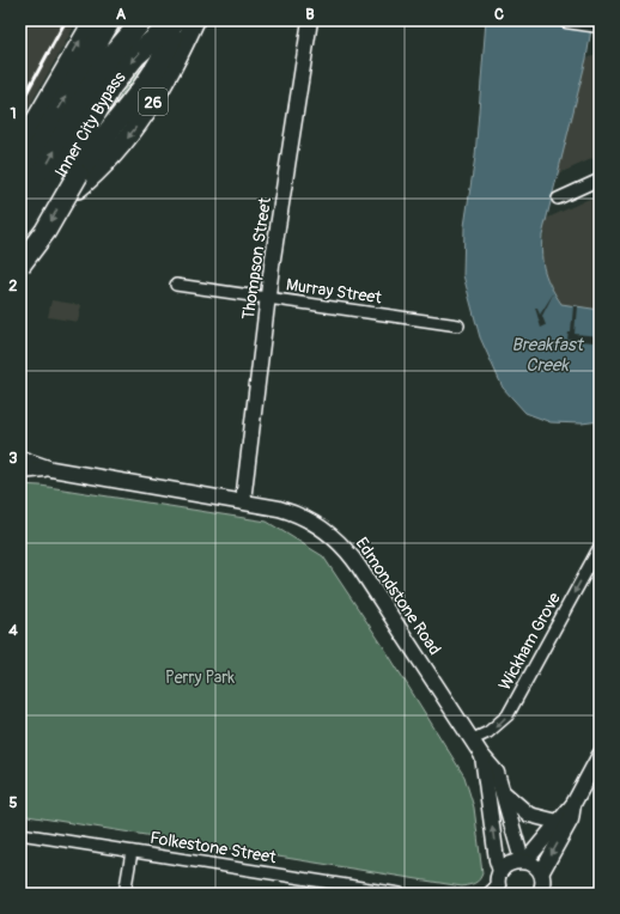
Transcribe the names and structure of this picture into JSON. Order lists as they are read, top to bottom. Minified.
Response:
{"streets":{"highway":["26","Inner City Bypass"],"street":["Thompson Street","Murray Street","Edmondstone Road","Wickham Grove","Folkestone Street"]},"crossings":[["Thompson Street","Murray Street"],["Thompson Street","Edmondstone Road"],["Edmondstone Road","Wickham Grove"]],"one_way":["Wickham Grove"],"water":["Breakfast Creek"],"parks":["Perry Park"],"grid":{"columns":["A","B","C"],"rows":["1","2","3","4","5"]}}
